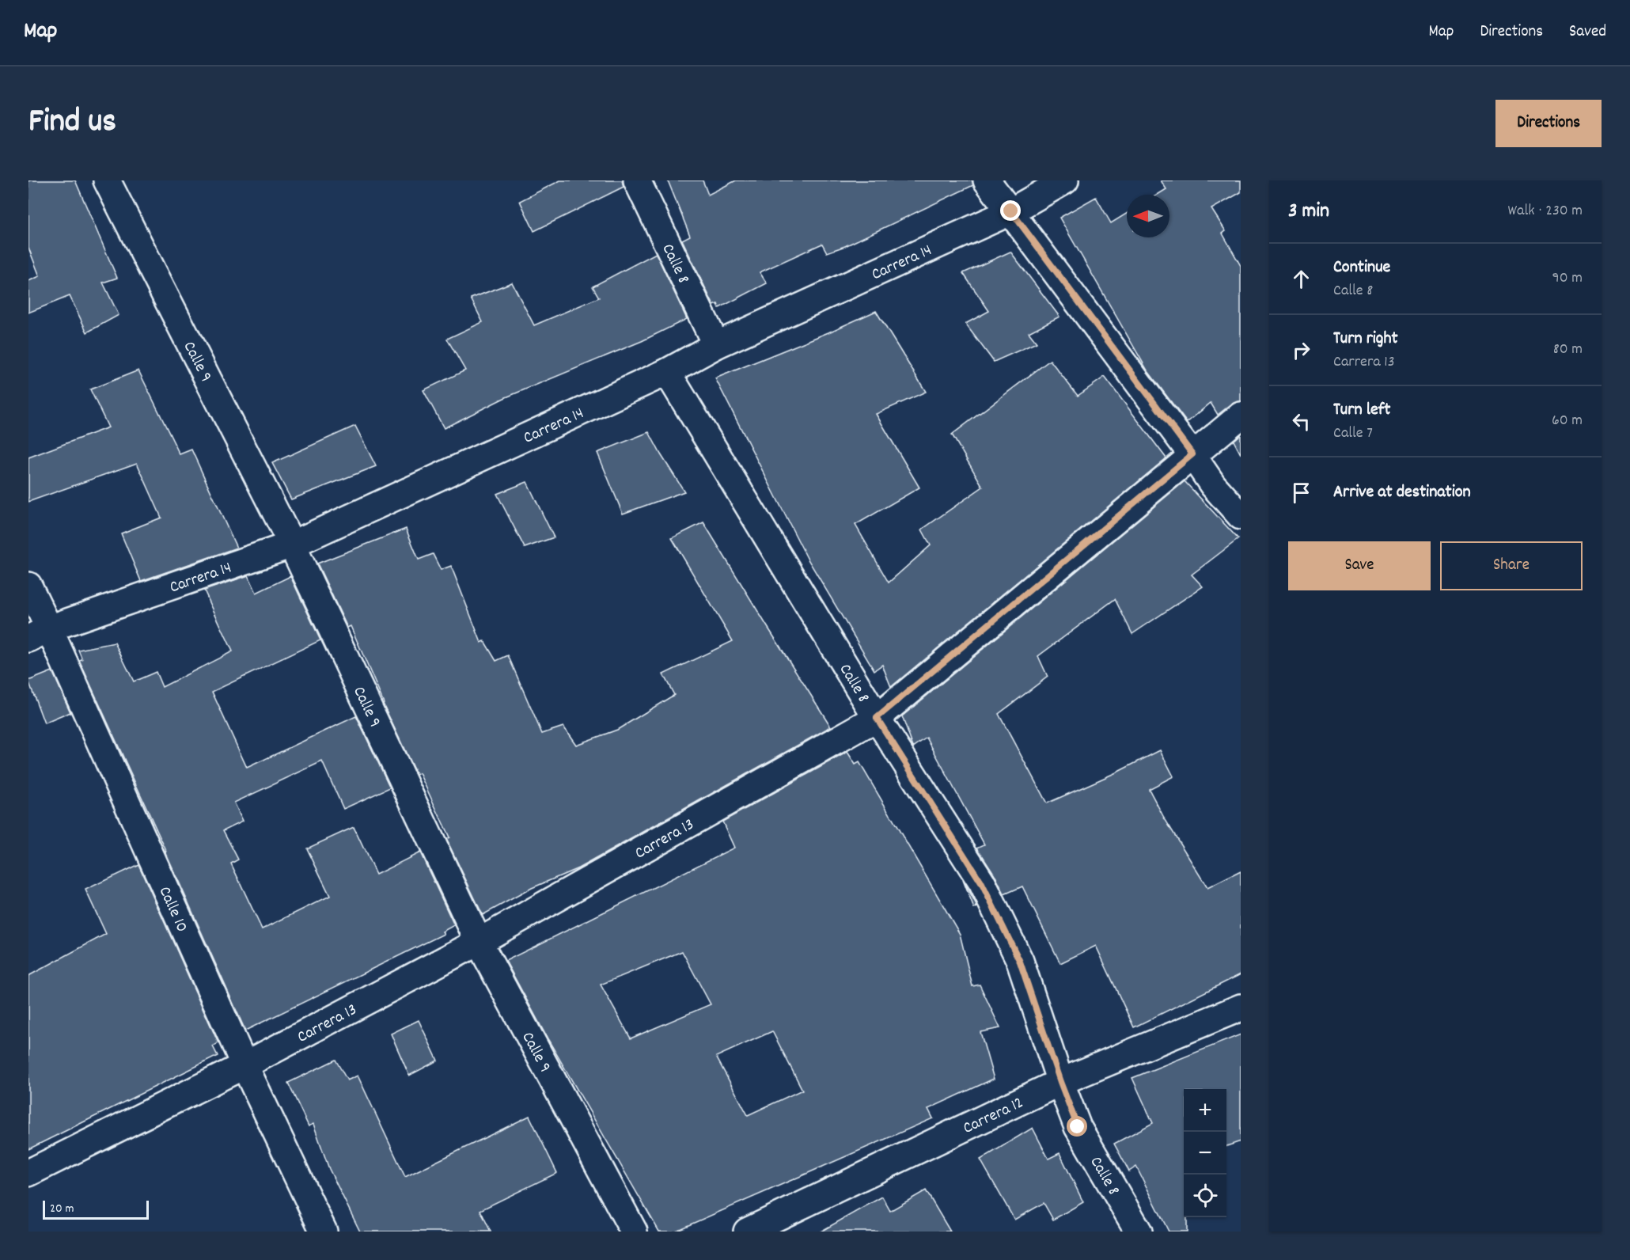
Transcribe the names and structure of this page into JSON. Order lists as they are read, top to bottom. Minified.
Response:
{"streets":{"street":["Carrera 14","Calle 8","Calle 9","Carrera 13","Calle 10","Carrera 12"]},"crossings":[["Carrera 14","Calle 8"],["Carrera 14","Calle 9"],["Carrera 14","Calle 10"],["Calle 8","Carrera 13"],["Calle 8","Carrera 12"],["Calle 9","Carrera 13"],["Carrera 13","Calle 10"]],"scale_bar":"20 m","north":"left","page":{"header":"Map","nav":["Map","Directions","Saved"],"title":"Find us","buttons":["Directions",["Save","Share"]],"heading":["3 min","Walk · 230 m"],"list":[["Continue","Calle 8","90 m"],["Turn right","Carrera 13","80 m"],["Turn left","Calle 7","60 m"],"Arrive at destination"],"map_buttons":["+","−"],"scale":"20 m"}}
